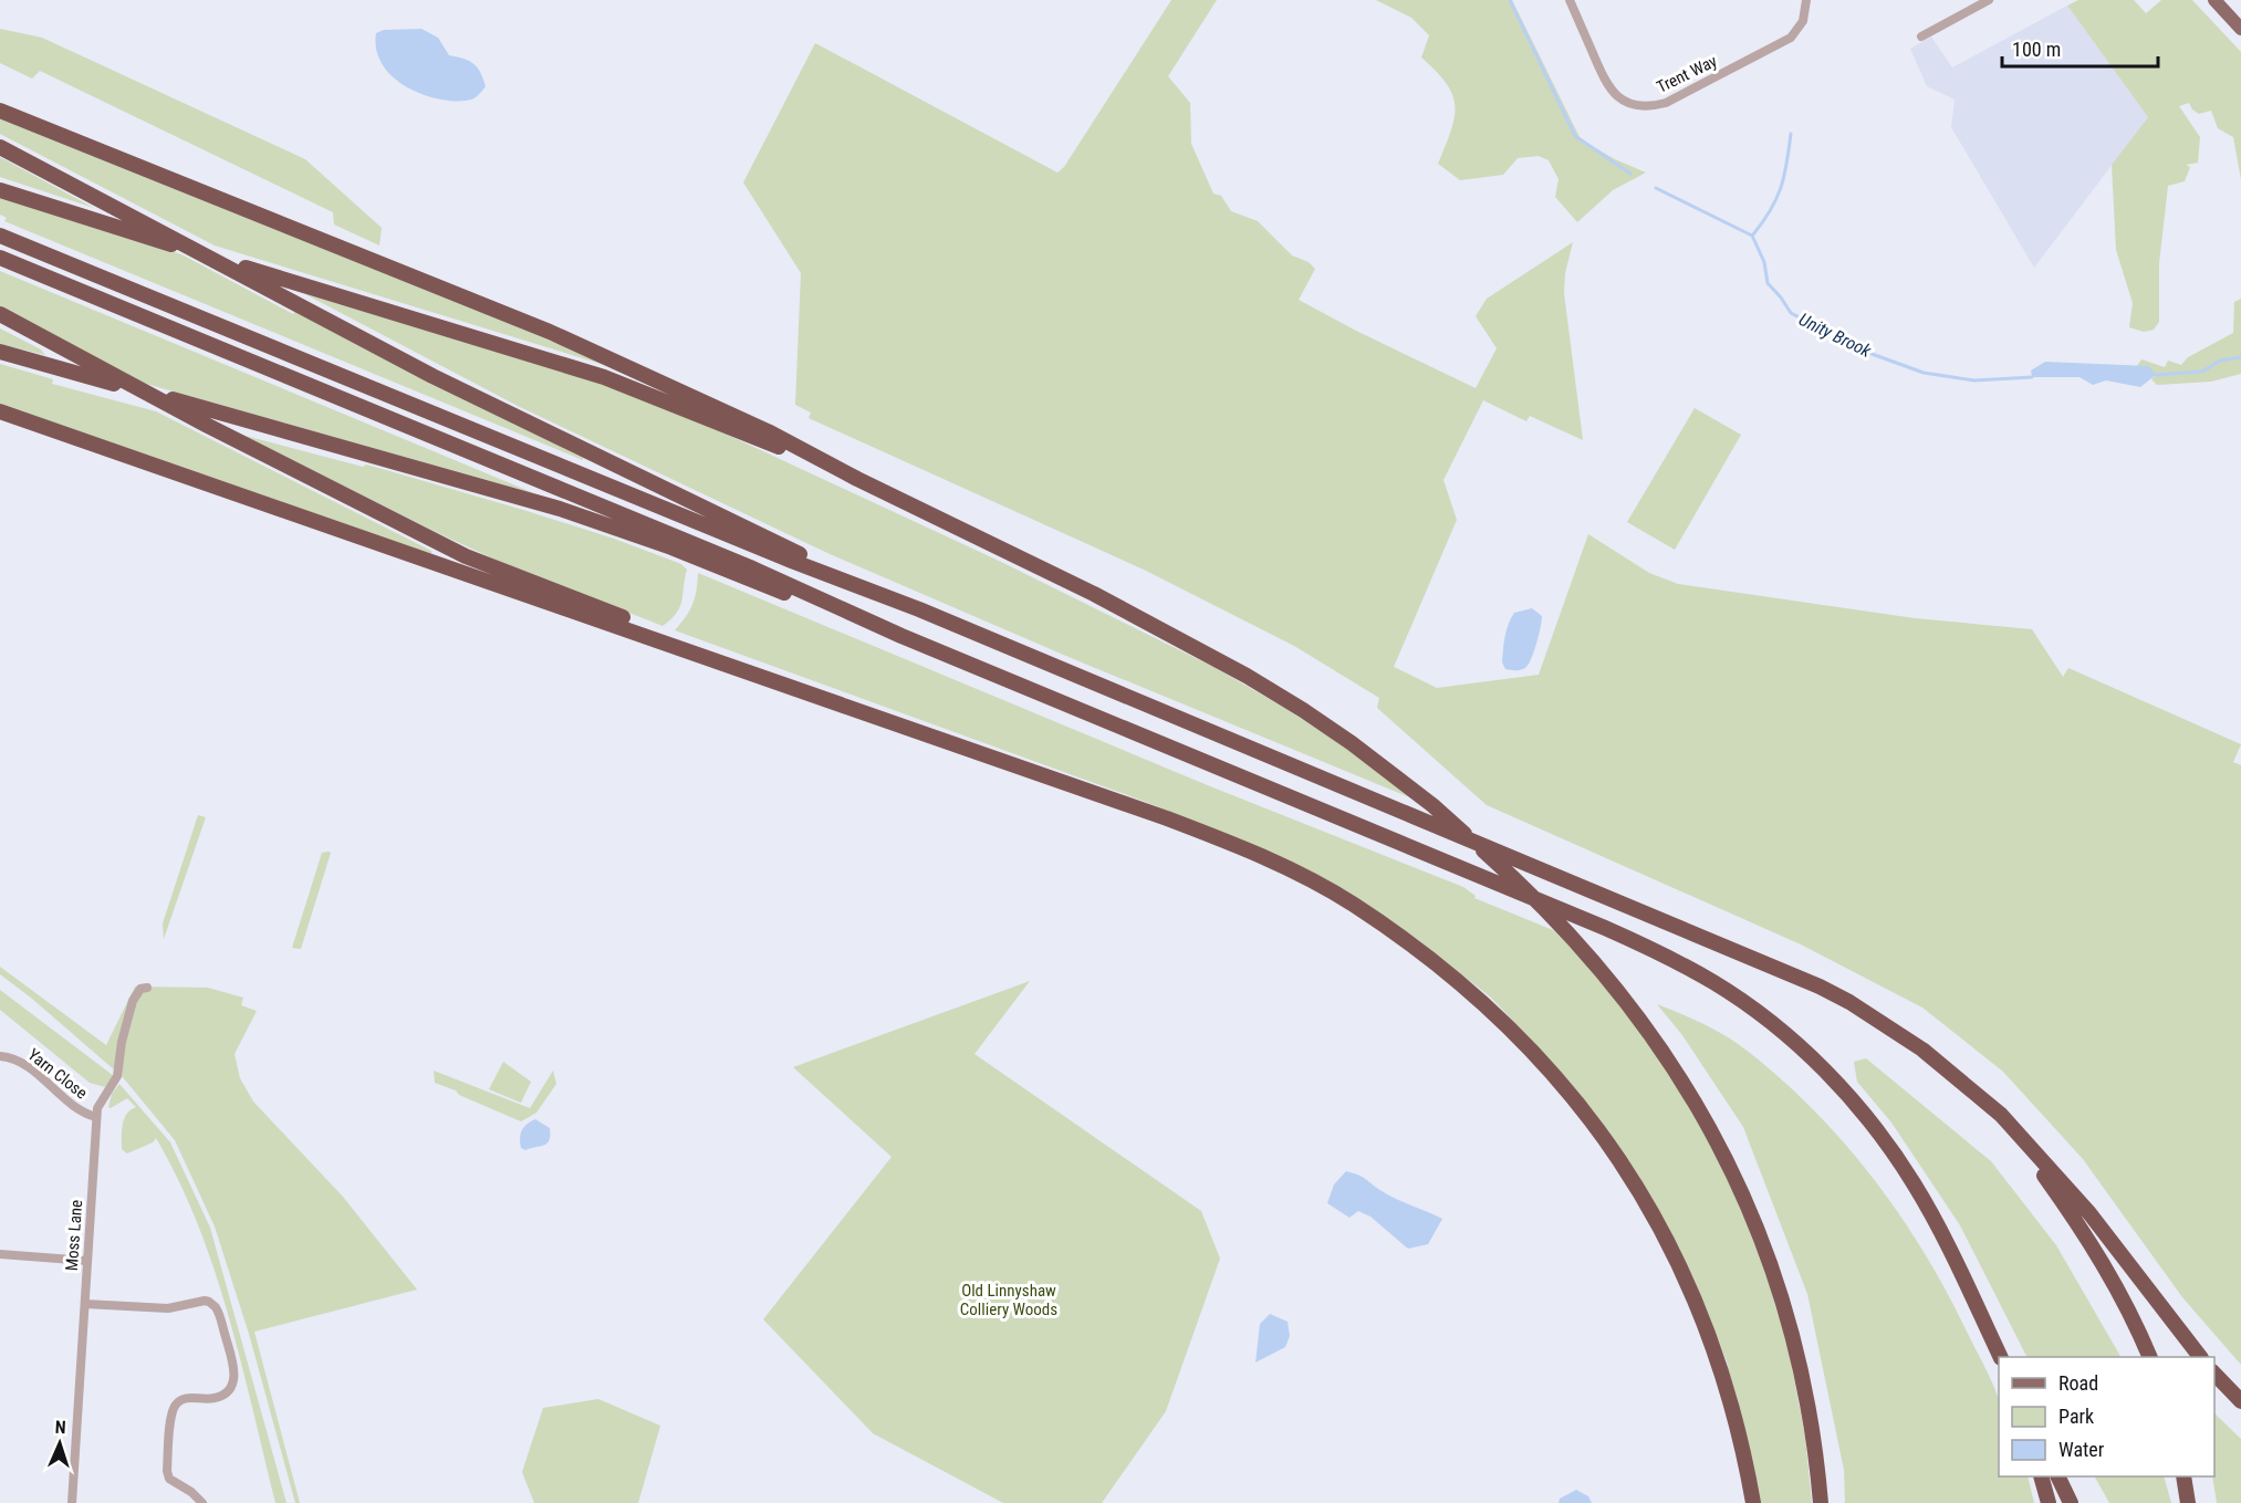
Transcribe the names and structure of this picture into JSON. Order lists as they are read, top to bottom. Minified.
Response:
{"streets":{"street":["Trent Way","Yarn Close","Moss Lane"]},"crossings":[["Yarn Close","Moss Lane"]],"water":["Unity Brook"],"parks":["Old Linnyshaw Colliery Woods"],"legend":["Road","Park","Water"],"scale_bar":"100 m","north":"top"}
